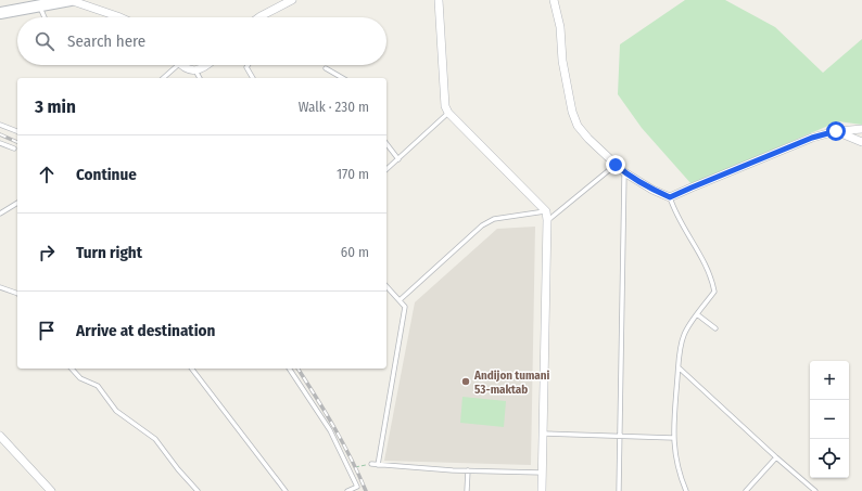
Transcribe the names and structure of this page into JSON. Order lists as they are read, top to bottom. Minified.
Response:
{"places":["Andijon tumani 53-maktab"],"page":{"search":"Search here","heading":["3 min","Walk · 230 m"],"list":[["Continue","170 m"],["Turn right","60 m"],"Arrive at destination"],"map_buttons":["+","−"]}}
